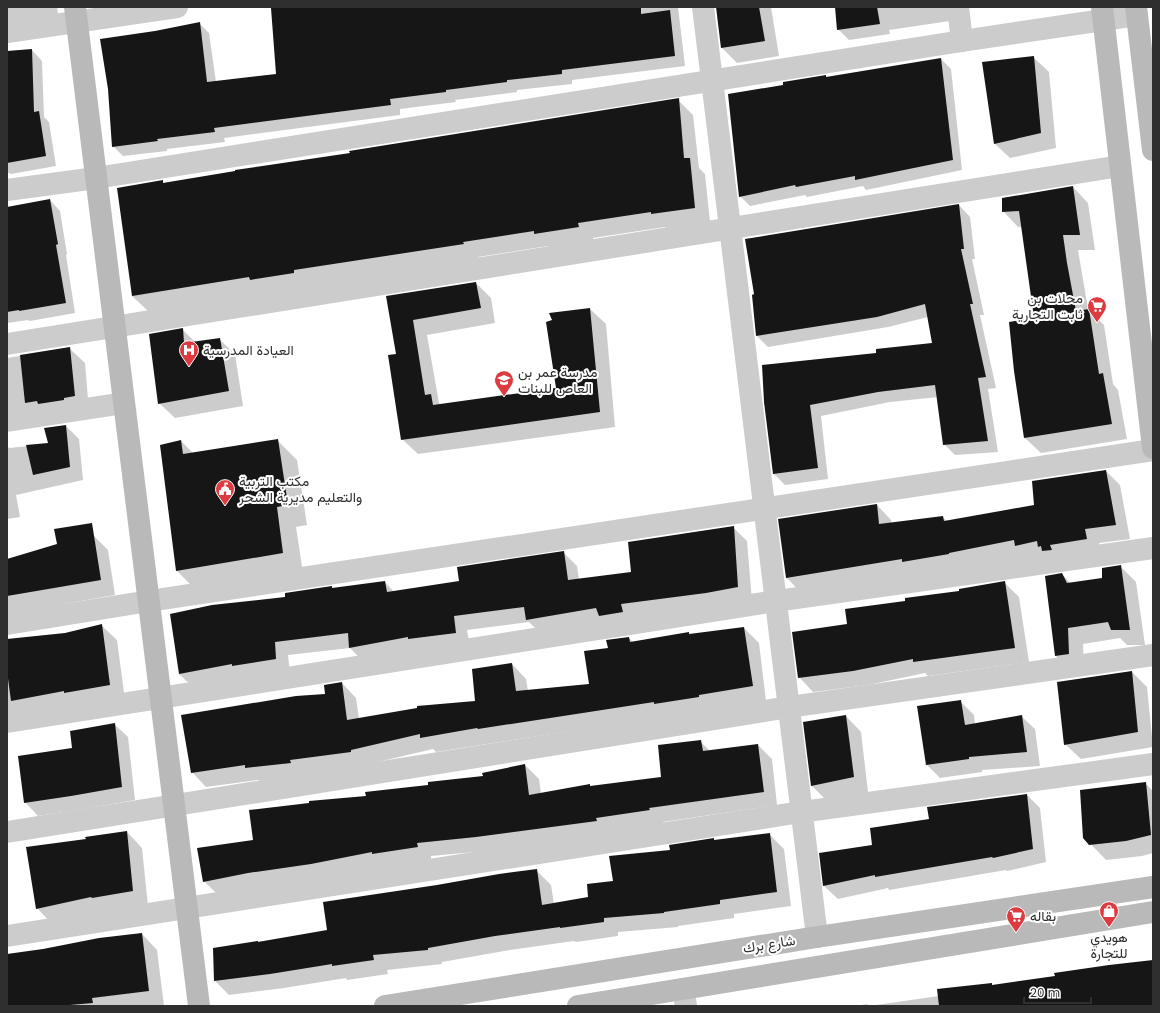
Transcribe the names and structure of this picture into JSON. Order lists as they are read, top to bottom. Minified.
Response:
{"streets":{"main road":["شارع برك"]},"places":{"supermarket":["محلات بن ثابت التجارية","بقاله"],"hospital":["العيادة المدرسية"],"school or university":["مدرسة عمر بن العاص للبنات"],"public building":["مكتب التربية والتعليم مديرية الشحر"],"shop":["هويدي للتجارة"]},"scale_bar":"20 m"}
